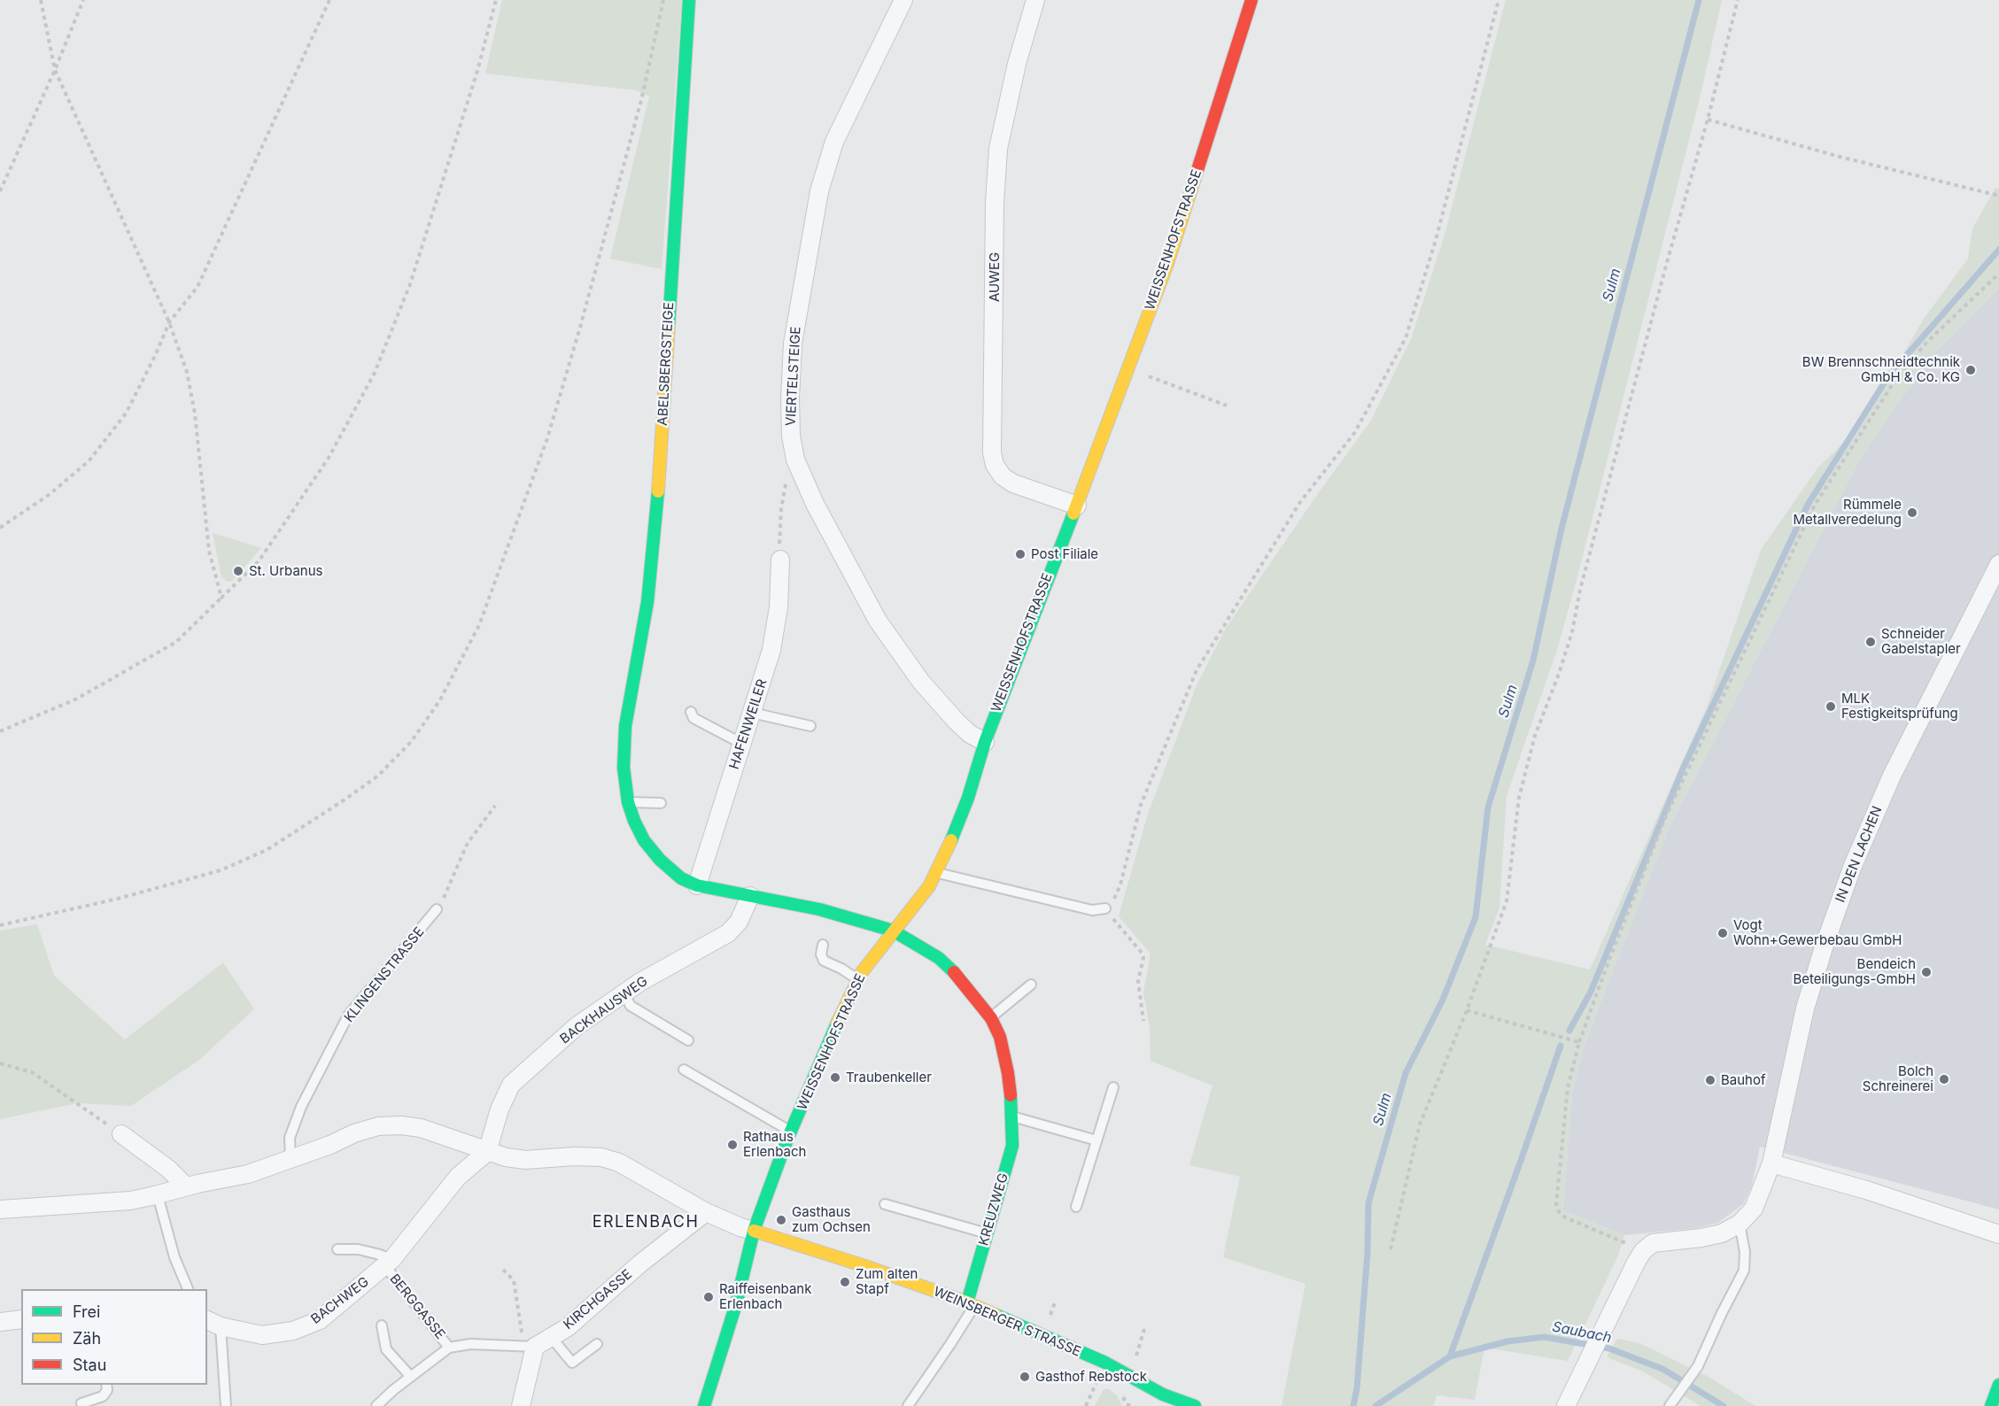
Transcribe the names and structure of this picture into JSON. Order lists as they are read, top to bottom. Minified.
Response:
{"streets":{"street":["WEISSENHOFSTRASSE","AUWEG","ABELSBERGSTEIGE","VIERTELSTEIGE","HAFENWEILER","IN DEN LACHEN","BACKHAUSWEG","KREUZWEG","KIRCHGASSE","BACHWEG","WEINSBERGER STRASSE"],"lane":["KLINGENSTRASSE","BERGGASSE"]},"crossings":[["WEISSENHOFSTRASSE","AUWEG"],["WEISSENHOFSTRASSE","VIERTELSTEIGE"],["WEISSENHOFSTRASSE","KREUZWEG"],["WEISSENHOFSTRASSE","WEINSBERGER STRASSE"],["BACKHAUSWEG","BACHWEG"],["KREUZWEG","WEINSBERGER STRASSE"],["KIRCHGASSE","BERGGASSE"],["BACHWEG","BERGGASSE"]],"districts":["ERLENBACH"],"water":["Sulm","Saubach"],"places":["BW Brennschneidtechnik GmbH & Co. KG","Rümmele Metallveredelung","Post Filiale","St. Urbanus","Schneider Gabelstapler","MLK Festigkeitsprüfung","Vogt Wohn+Gewerbebau GmbH","Bendeich Beteiligungs-GmbH","Traubenkeller","Bolch Schreinerei","Bauhof","Rathaus Erlenbach","Gasthaus zum Ochsen","Zum alten Stapf","Raiffeisenbank Erlenbach","Gasthof Rebstock"],"legend":["Frei","Zäh","Stau"]}
